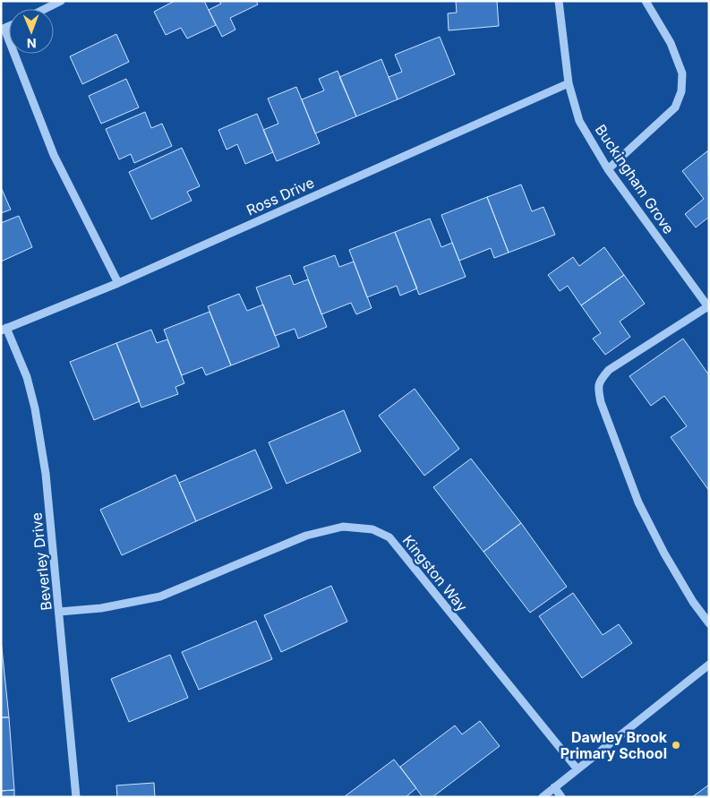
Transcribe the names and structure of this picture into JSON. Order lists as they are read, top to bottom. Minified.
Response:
{"streets":{"street":["Buckingham Grove","Ross Drive","Beverley Drive","Kingston Way"]},"crossings":[["Buckingham Grove","Ross Drive"],["Ross Drive","Beverley Drive"],["Beverley Drive","Kingston Way"]],"places":["Dawley Brook Primary School"],"north":"bottom"}
